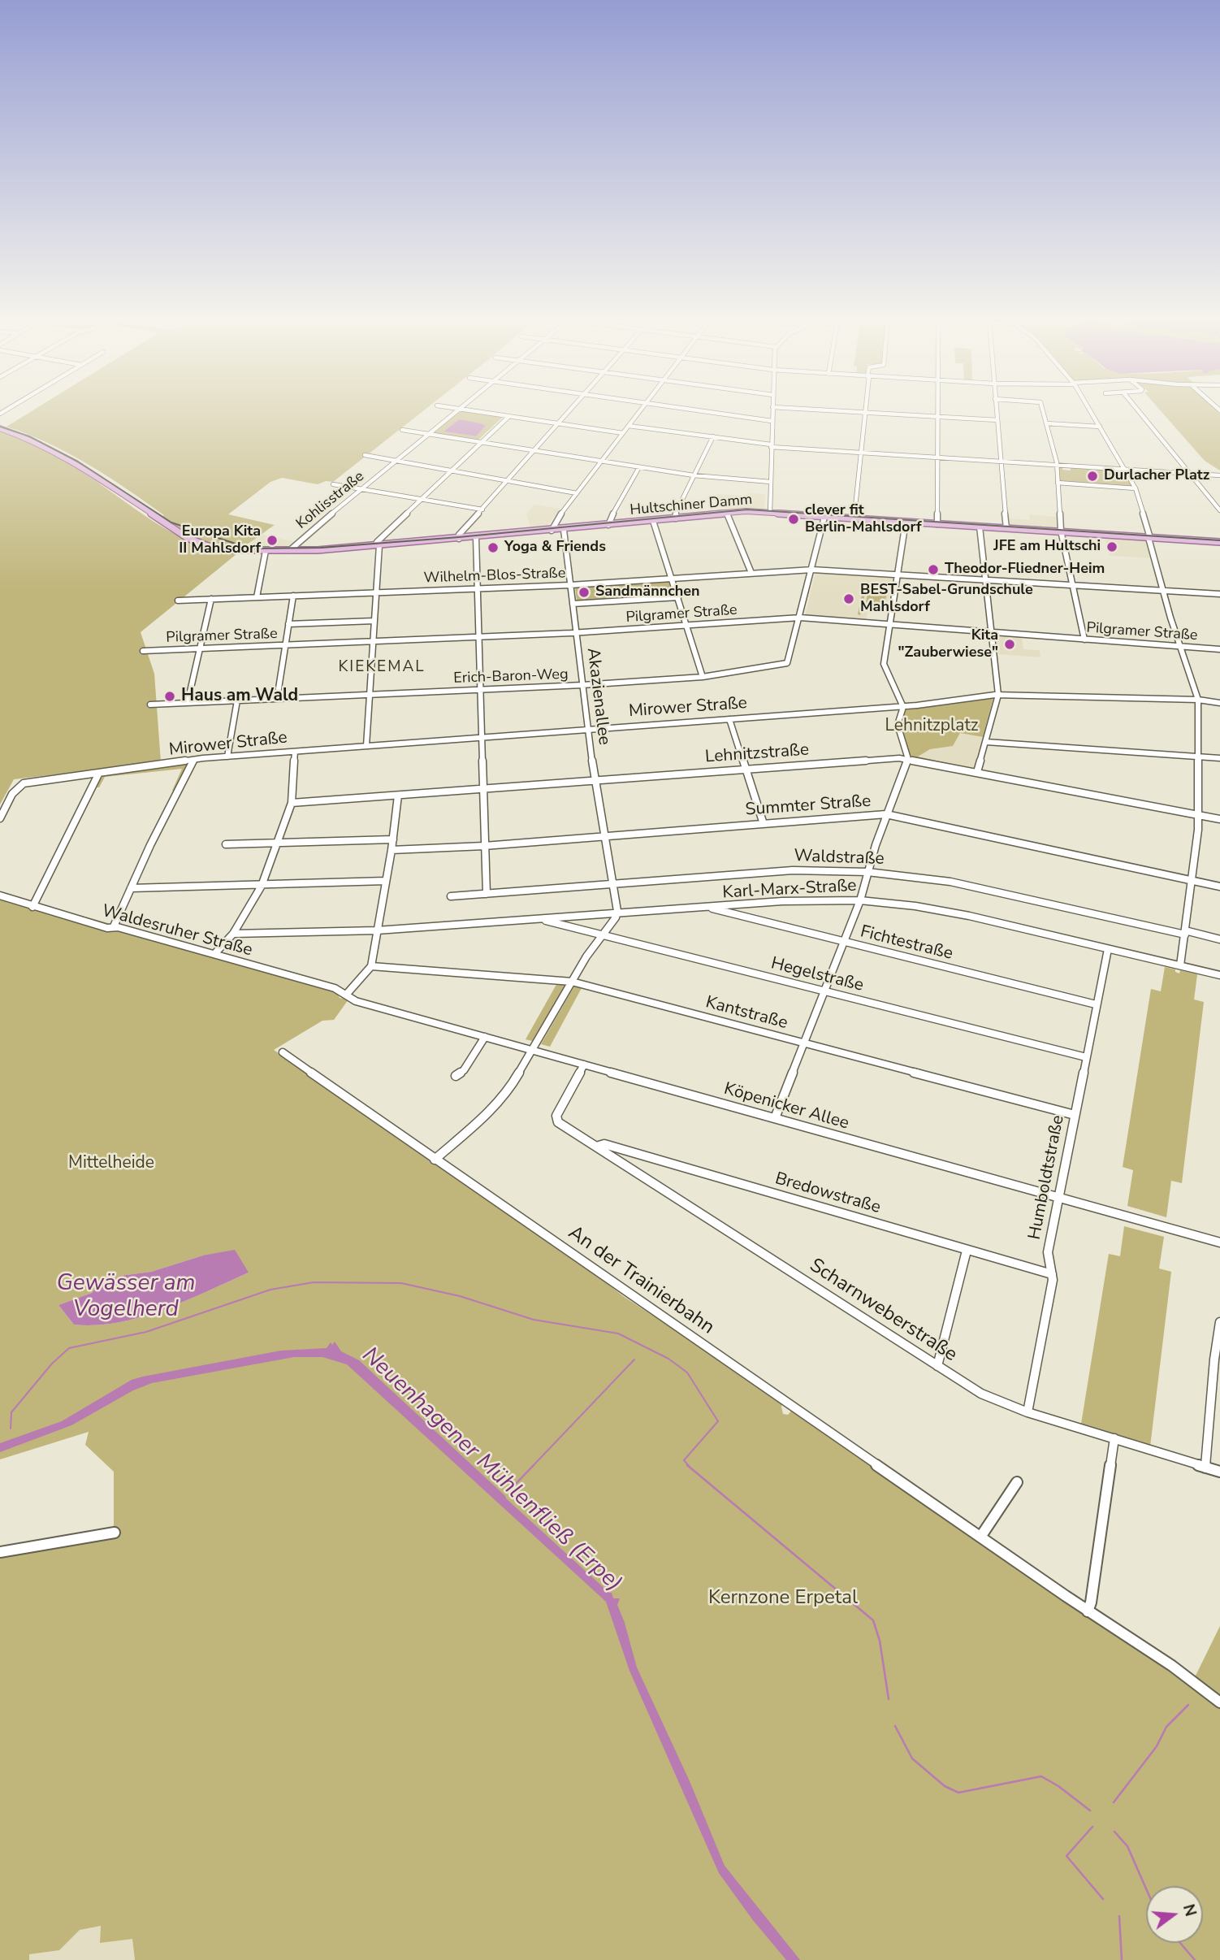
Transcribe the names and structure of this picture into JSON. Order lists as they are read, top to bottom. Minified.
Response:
{"streets":{"main road":["Hultschiner Damm"],"street":["Kohlisstraße","Wilhelm-Blos-Straße","Pilgramer Straße","Erich-Baron-Weg","Akazienallee","Mirower Straße","Lehnitzstraße","Summter Straße","Waldstraße","Karl-Marx-Straße","Waldesruher Straße","Fichtestraße","Hegelstraße","Kantstraße","Köpenicker Allee","Humboldtstraße","Bredowstraße","An der Trainierbahn","Scharnweberstraße"]},"crossings":[["Kohlisstraße","Hultschiner Damm"],["Hultschiner Damm","Erich-Baron-Weg"],["Hultschiner Damm","Akazienallee"],["Wilhelm-Blos-Straße","Erich-Baron-Weg"],["Wilhelm-Blos-Straße","Akazienallee"],["Pilgramer Straße","Erich-Baron-Weg"],["Pilgramer Straße","Akazienallee"],["Erich-Baron-Weg","Akazienallee"],["Akazienallee","Mirower Straße"],["Akazienallee","Lehnitzstraße"],["Akazienallee","Summter Straße"],["Akazienallee","Waldstraße"],["Akazienallee","Karl-Marx-Straße"],["Karl-Marx-Straße","Fichtestraße"],["Karl-Marx-Straße","Hegelstraße"],["Karl-Marx-Straße","Humboldtstraße"],["Waldesruher Straße","Köpenicker Allee"],["Fichtestraße","Humboldtstraße"],["Hegelstraße","Humboldtstraße"],["Kantstraße","Humboldtstraße"],["Köpenicker Allee","Humboldtstraße"],["Köpenicker Allee","Scharnweberstraße"],["Humboldtstraße","Bredowstraße"],["Humboldtstraße","Scharnweberstraße"],["Bredowstraße","Scharnweberstraße"]],"districts":["KIEKEMAL"],"water":["Gewässer am Vogelherd","Neuenhagener Mühlenfließ (Erpe)"],"parks":["Lehnitzplatz","Mittelheide","Kernzone Erpetal"],"places":["Durlacher Platz","clever fit Berlin-Mahlsdorf","Europa Kita II Mahlsdorf","JFE am Hultschi","Yoga & Friends","Theodor-Fliedner-Heim","Sandmännchen","BEST-Sabel-Grundschule Mahlsdorf","Kita \"Zauberwiese\"","Haus am Wald"],"north":"right"}
